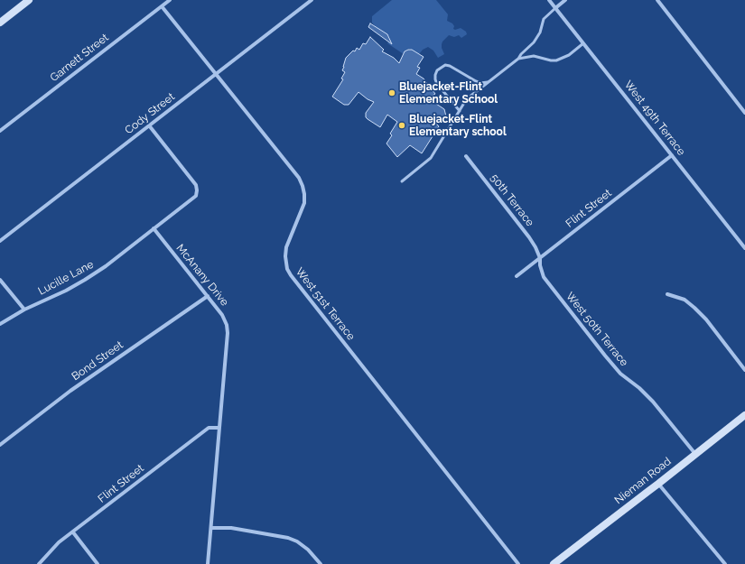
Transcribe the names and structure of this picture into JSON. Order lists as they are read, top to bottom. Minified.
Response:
{"streets":{"main road":["Nieman Road"],"street":["Garnett Street","Cody Street","West 49th Terrace","50th Terrace","Flint Street","McAnany Drive","Lucille Lane","West 51st Terrace","West 50th Terrace","Bond Street"]},"crossings":[["Garnett Street","West 51st Terrace"],["Cody Street","West 51st Terrace"],["West 49th Terrace","Flint Street"],["50th Terrace","Flint Street"],["50th Terrace","West 50th Terrace"],["Flint Street","McAnany Drive"],["Flint Street","West 50th Terrace"],["McAnany Drive","Lucille Lane"],["McAnany Drive","Bond Street"],["West 50th Terrace","Nieman Road"]],"places":["Bluejacket-Flint Elementary School","Bluejacket-Flint Elementary school"]}
